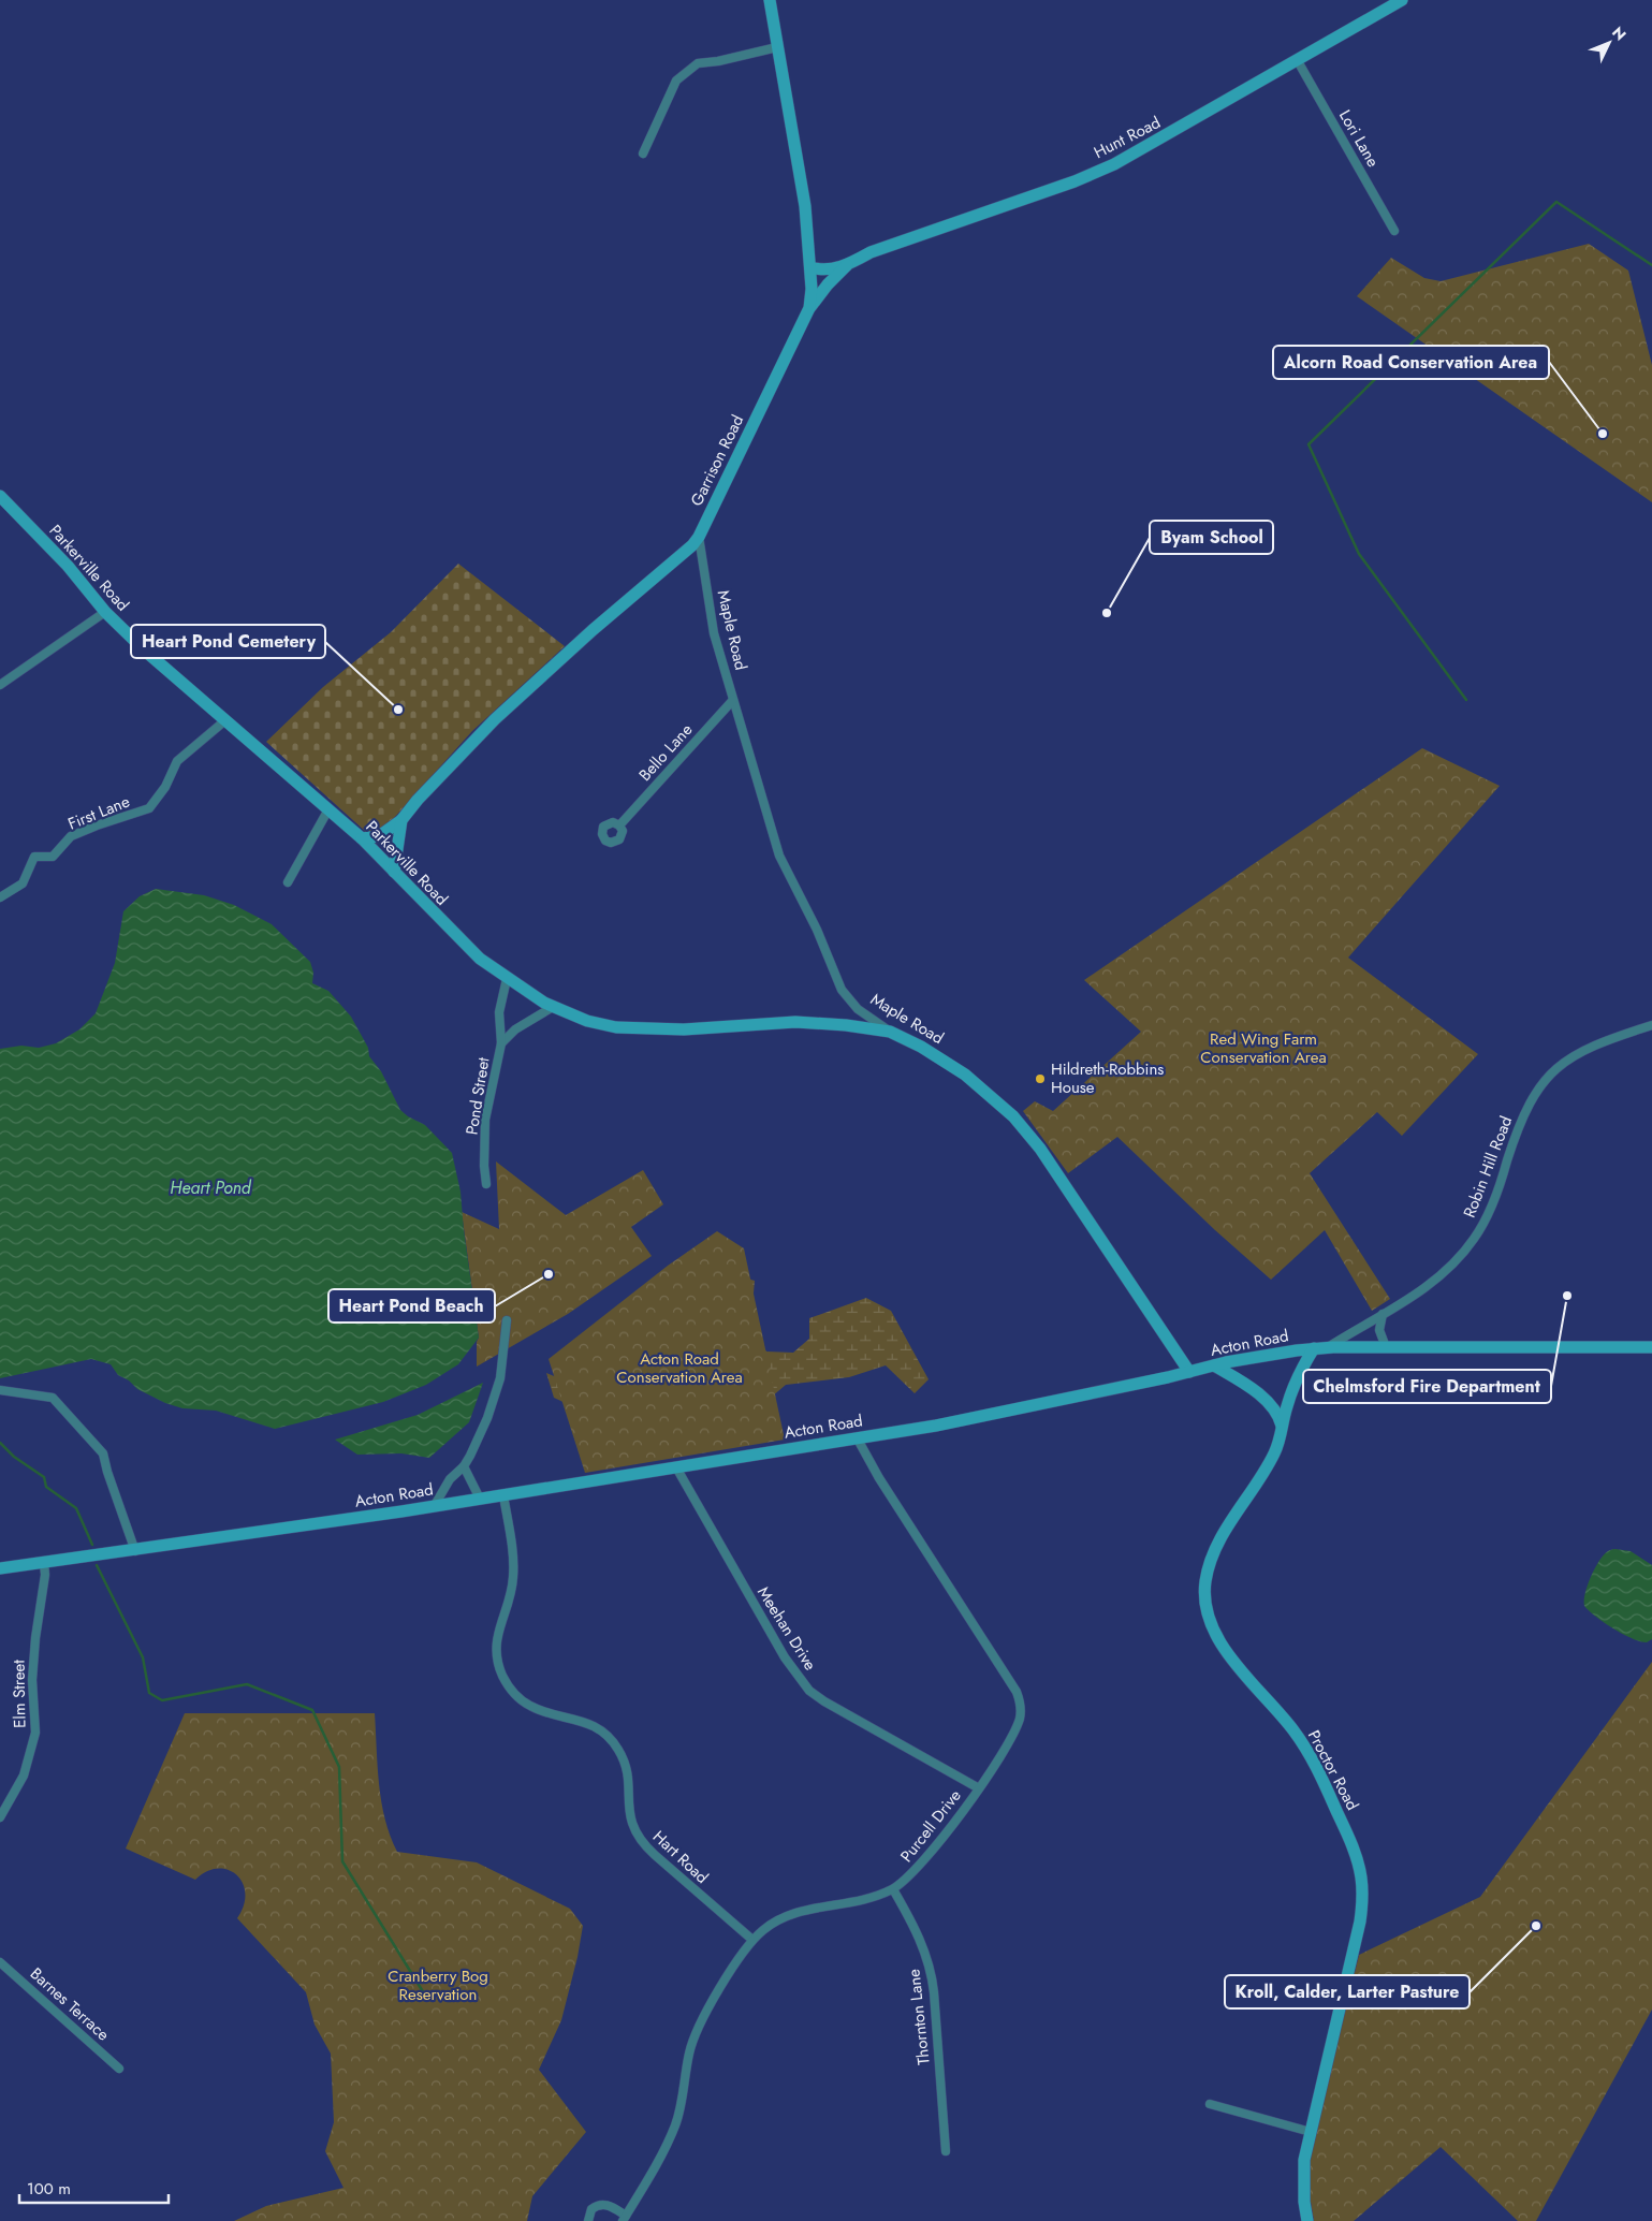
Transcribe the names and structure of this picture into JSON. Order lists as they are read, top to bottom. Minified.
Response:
{"streets":{"main road":["Hunt Road","Garrison Road","Parkerville Road","Maple Road","Acton Road","Proctor Road"],"street":["Lori Lane","Bello Lane","First Lane","Pond Street","Robin Hill Road","Meehan Drive","Elm Street","Purcell Drive","Hart Road","Barnes Terrace","Thornton Lane"]},"crossings":[["Hunt Road","Lori Lane"],["Hunt Road","Garrison Road"],["Garrison Road","Parkerville Road"],["Garrison Road","Maple Road"],["Parkerville Road","Maple Road"],["Parkerville Road","First Lane"],["Parkerville Road","Pond Street"],["Maple Road","Bello Lane"],["Maple Road","Acton Road"],["Robin Hill Road","Acton Road"],["Robin Hill Road","Proctor Road"],["Acton Road","Meehan Drive"],["Acton Road","Elm Street"],["Acton Road","Proctor Road"],["Acton Road","Purcell Drive"],["Acton Road","Hart Road"],["Meehan Drive","Purcell Drive"],["Purcell Drive","Hart Road"],["Purcell Drive","Thornton Lane"]],"water":["Heart Pond"],"parks":["Red Wing Farm Conservation Area","Acton Road Conservation Area","Cranberry Bog Reservation"],"places":["Alcorn Road Conservation Area","Byam School","Heart Pond Cemetery","Hildreth-Robbins House","Heart Pond Beach","Chelmsford Fire Department","Kroll, Calder, Larter Pasture"],"scale_bar":"100 m","north":"top right"}
